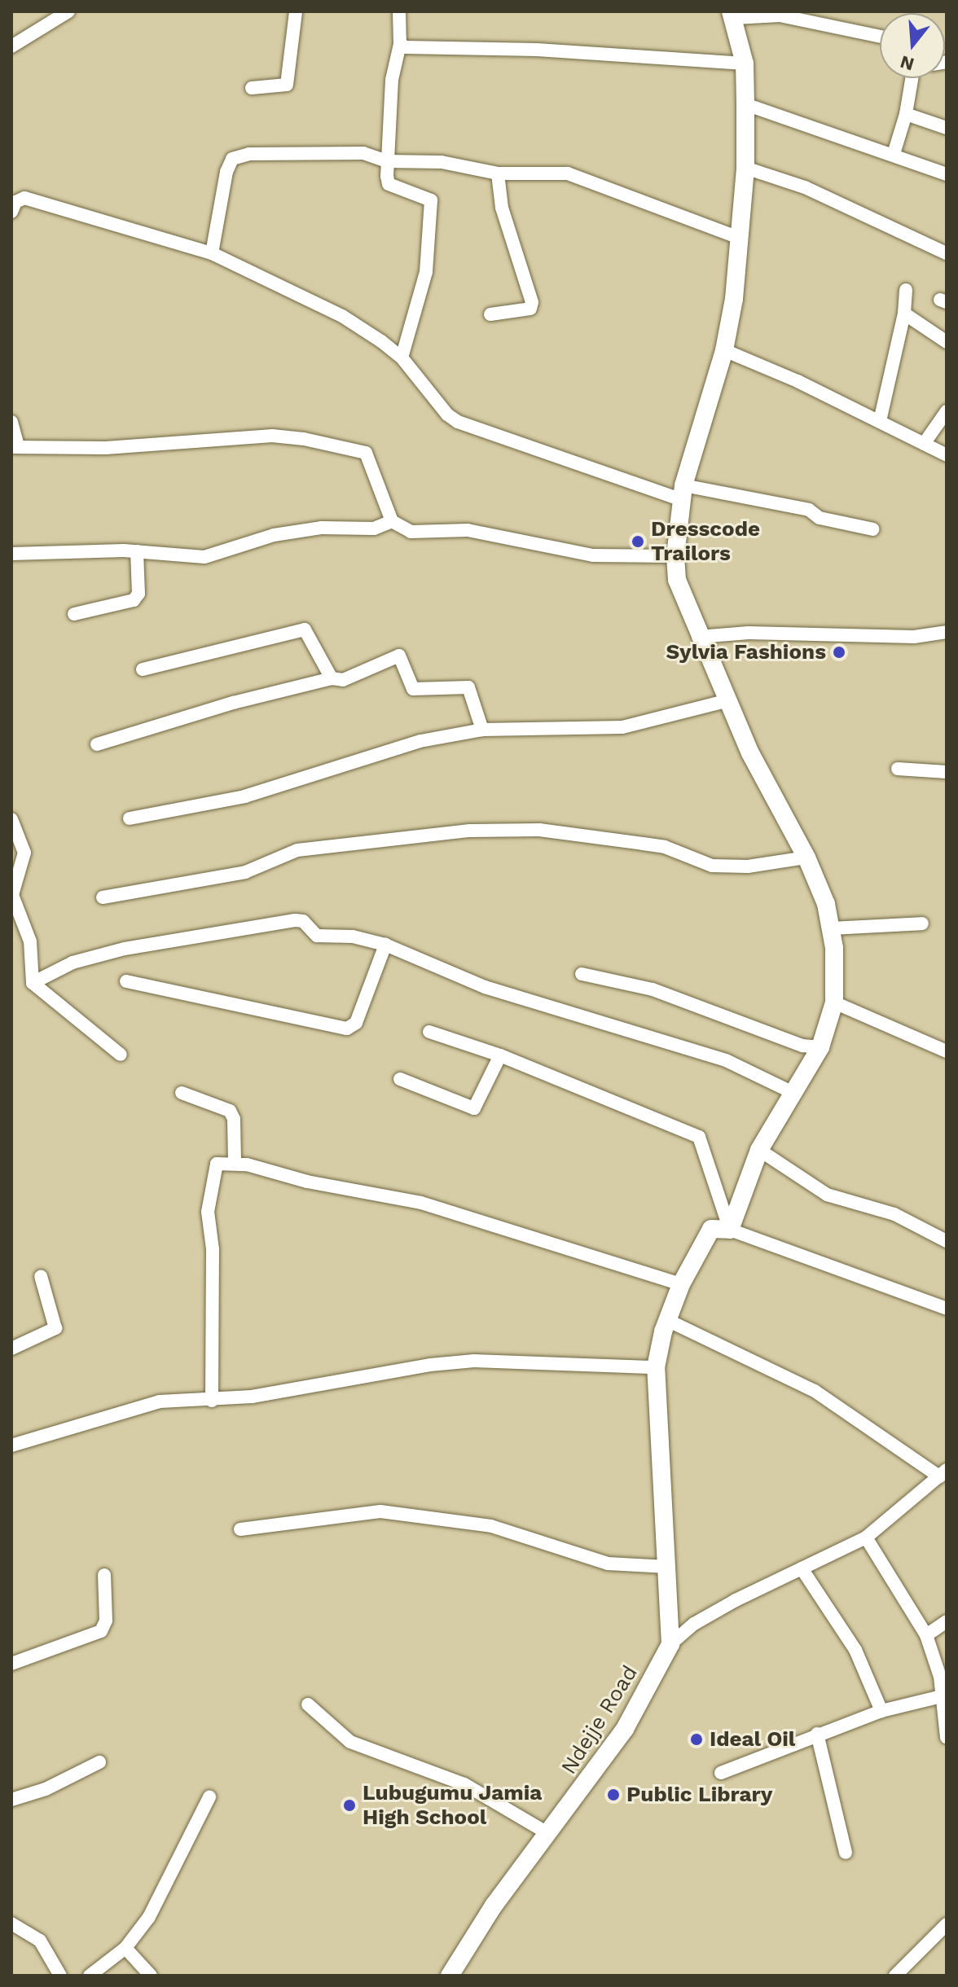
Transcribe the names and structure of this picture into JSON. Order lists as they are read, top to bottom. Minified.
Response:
{"streets":{"street":["Ndejje Road"]},"places":["Dresscode Trailors","Sylvia Fashions","Ideal Oil","Public Library","Lubugumu Jamia High School"],"north":"bottom"}
